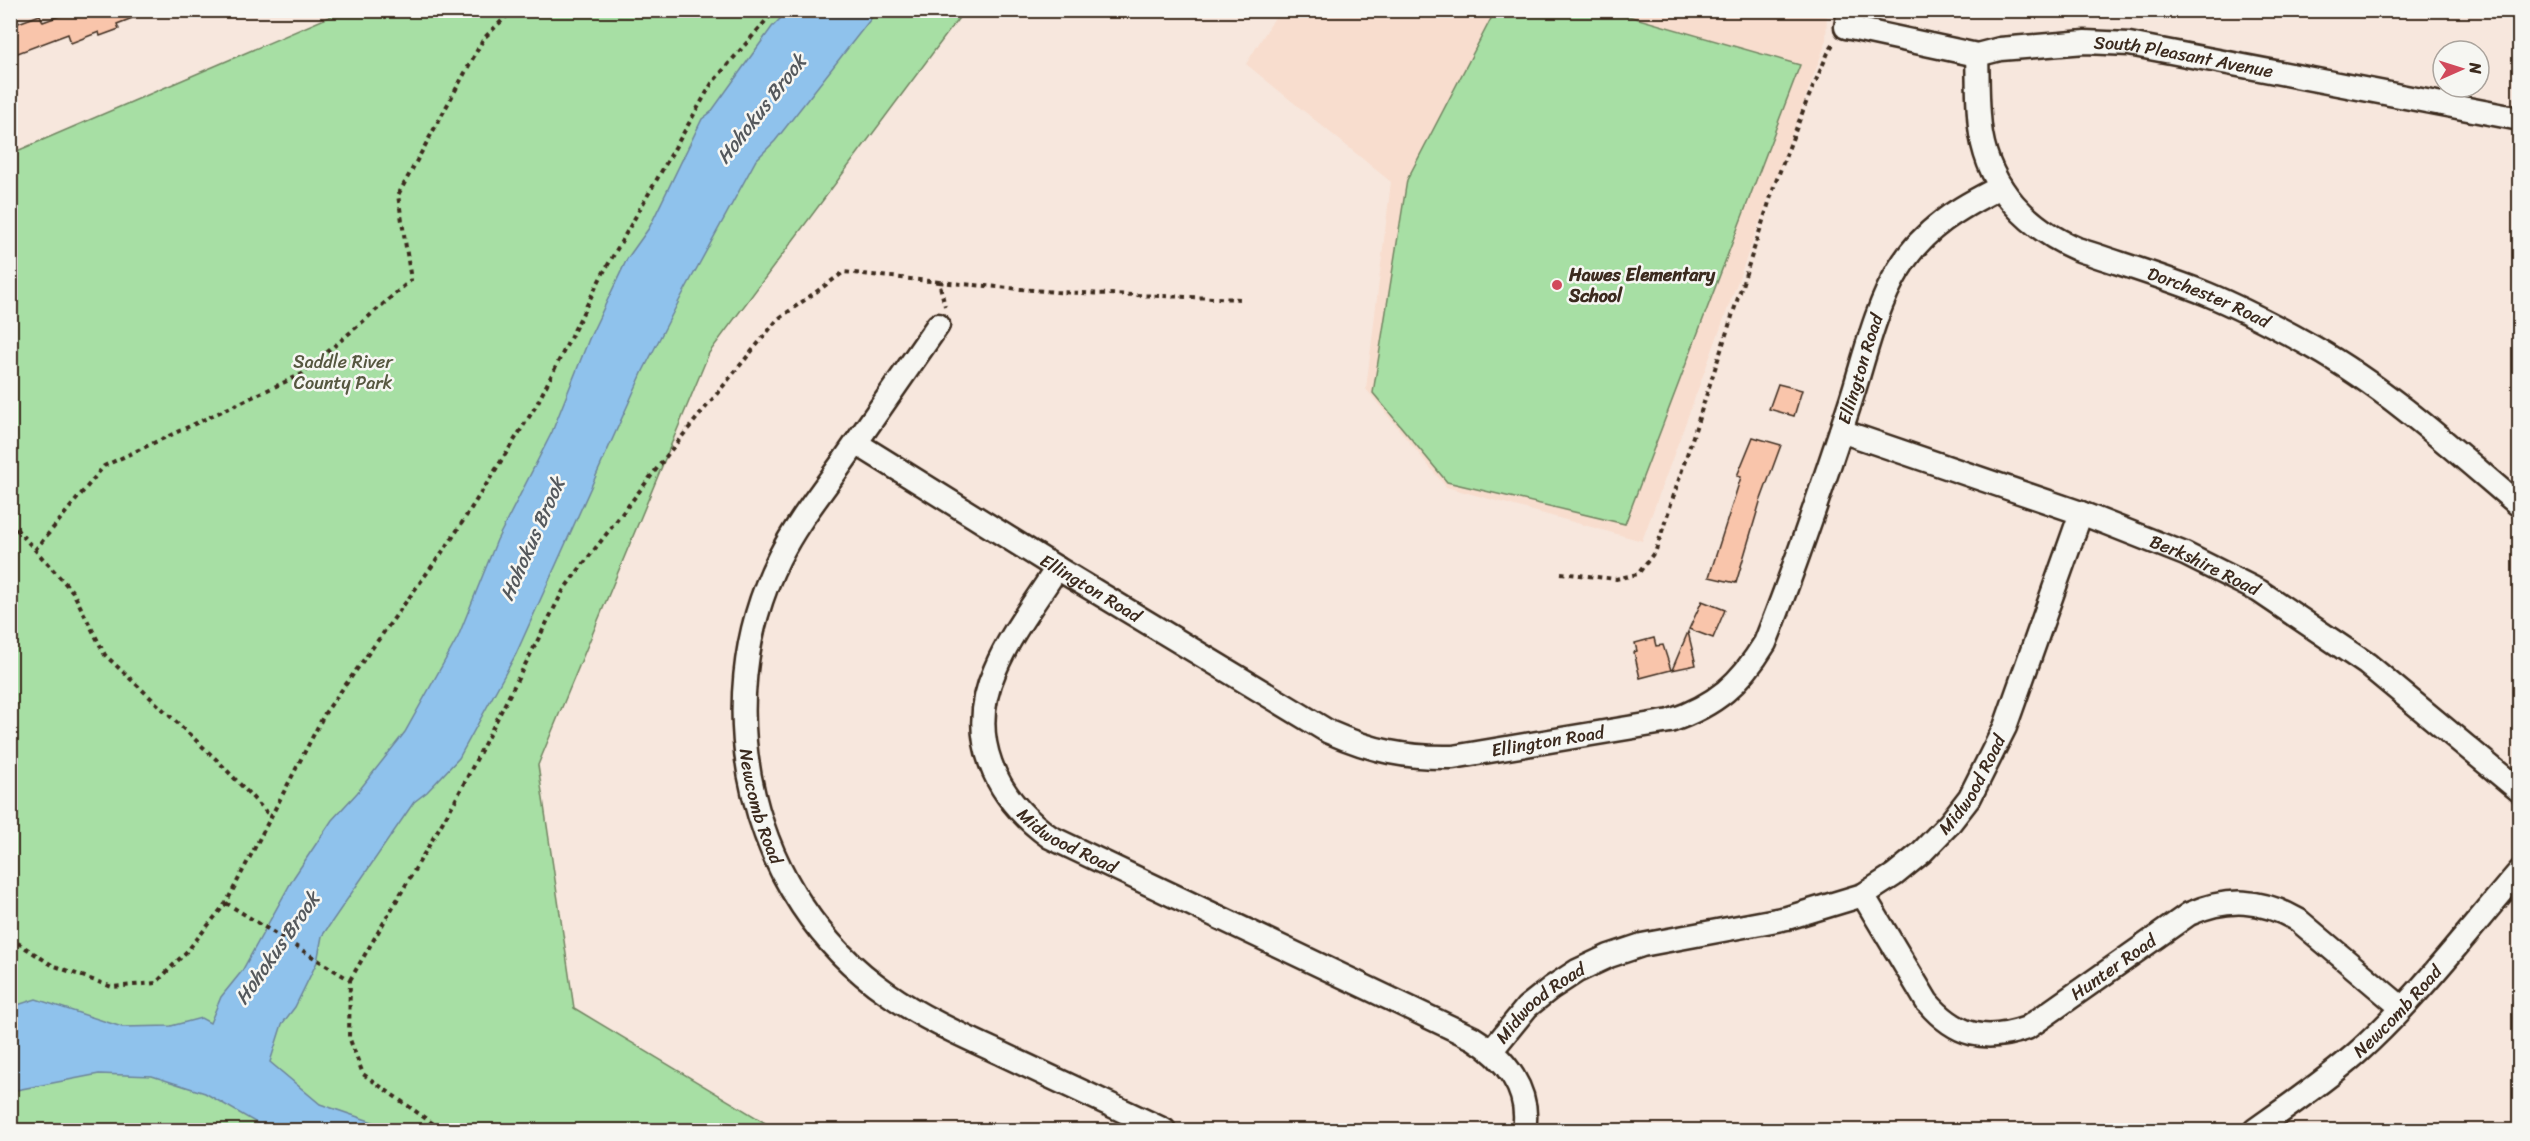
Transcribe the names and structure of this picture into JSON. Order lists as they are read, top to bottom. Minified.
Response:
{"streets":{"street":["South Pleasant Avenue","Dorchester Road","Ellington Road","Berkshire Road","Midwood Road","Newcomb Road","Hunter Road"]},"crossings":[["South Pleasant Avenue","Dorchester Road"],["Dorchester Road","Ellington Road"],["Ellington Road","Berkshire Road"],["Ellington Road","Midwood Road"],["Ellington Road","Newcomb Road"],["Berkshire Road","Midwood Road"],["Midwood Road","Hunter Road"],["Newcomb Road","Hunter Road"]],"water":["Hohokus Brook"],"parks":["Saddle River County Park"],"places":["Hawes Elementary School"],"north":"right"}
